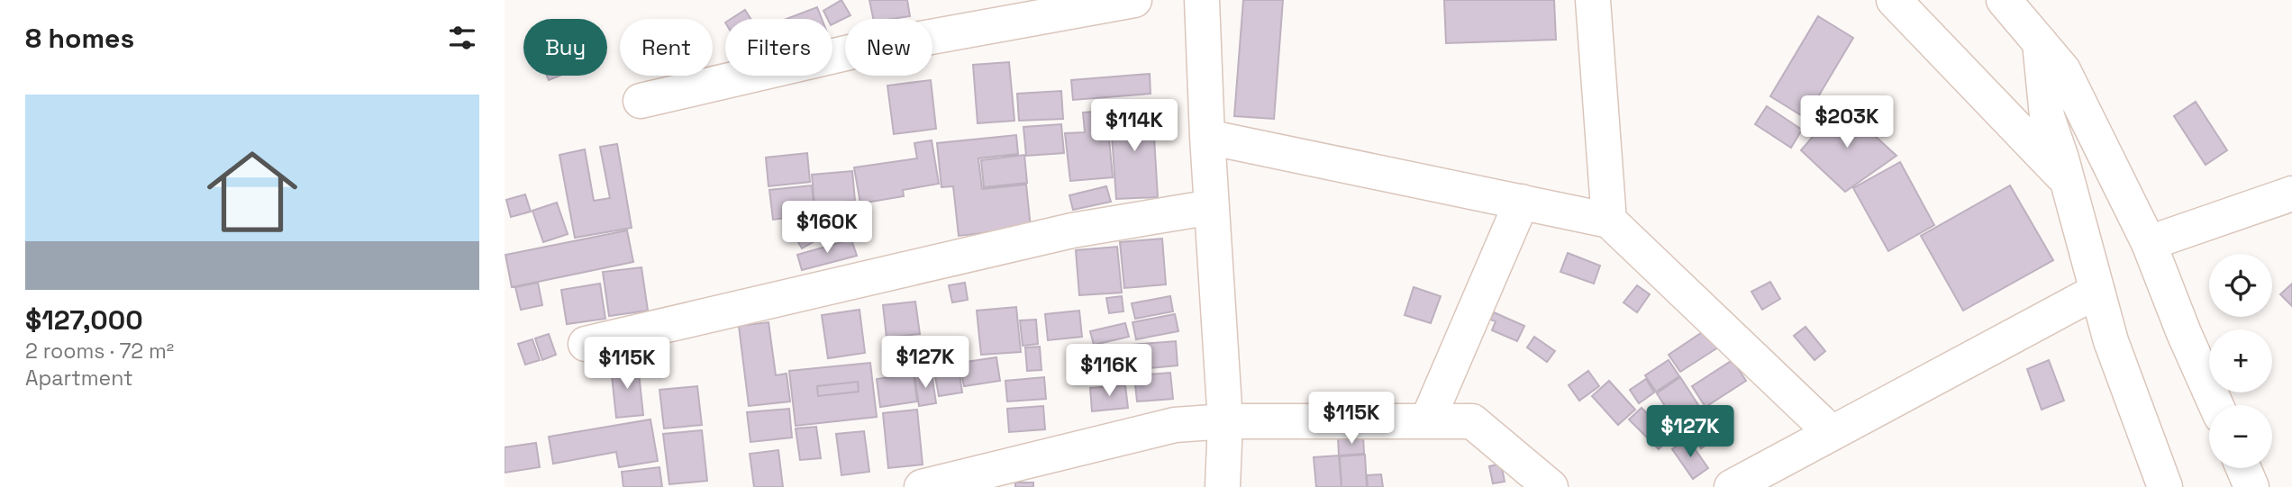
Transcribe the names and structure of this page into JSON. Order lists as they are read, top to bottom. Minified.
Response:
{"page":{"heading":"8 homes","chip":["Buy","Rent","Filters","New"],"list":[{"name":"$127,000","note":"2 rooms · 72 m² · Apartment"}],"price":["$203K","$114K","$160K","$127K","$115K","$116K","$115K","$127K"],"map_buttons":["+","−"]}}
